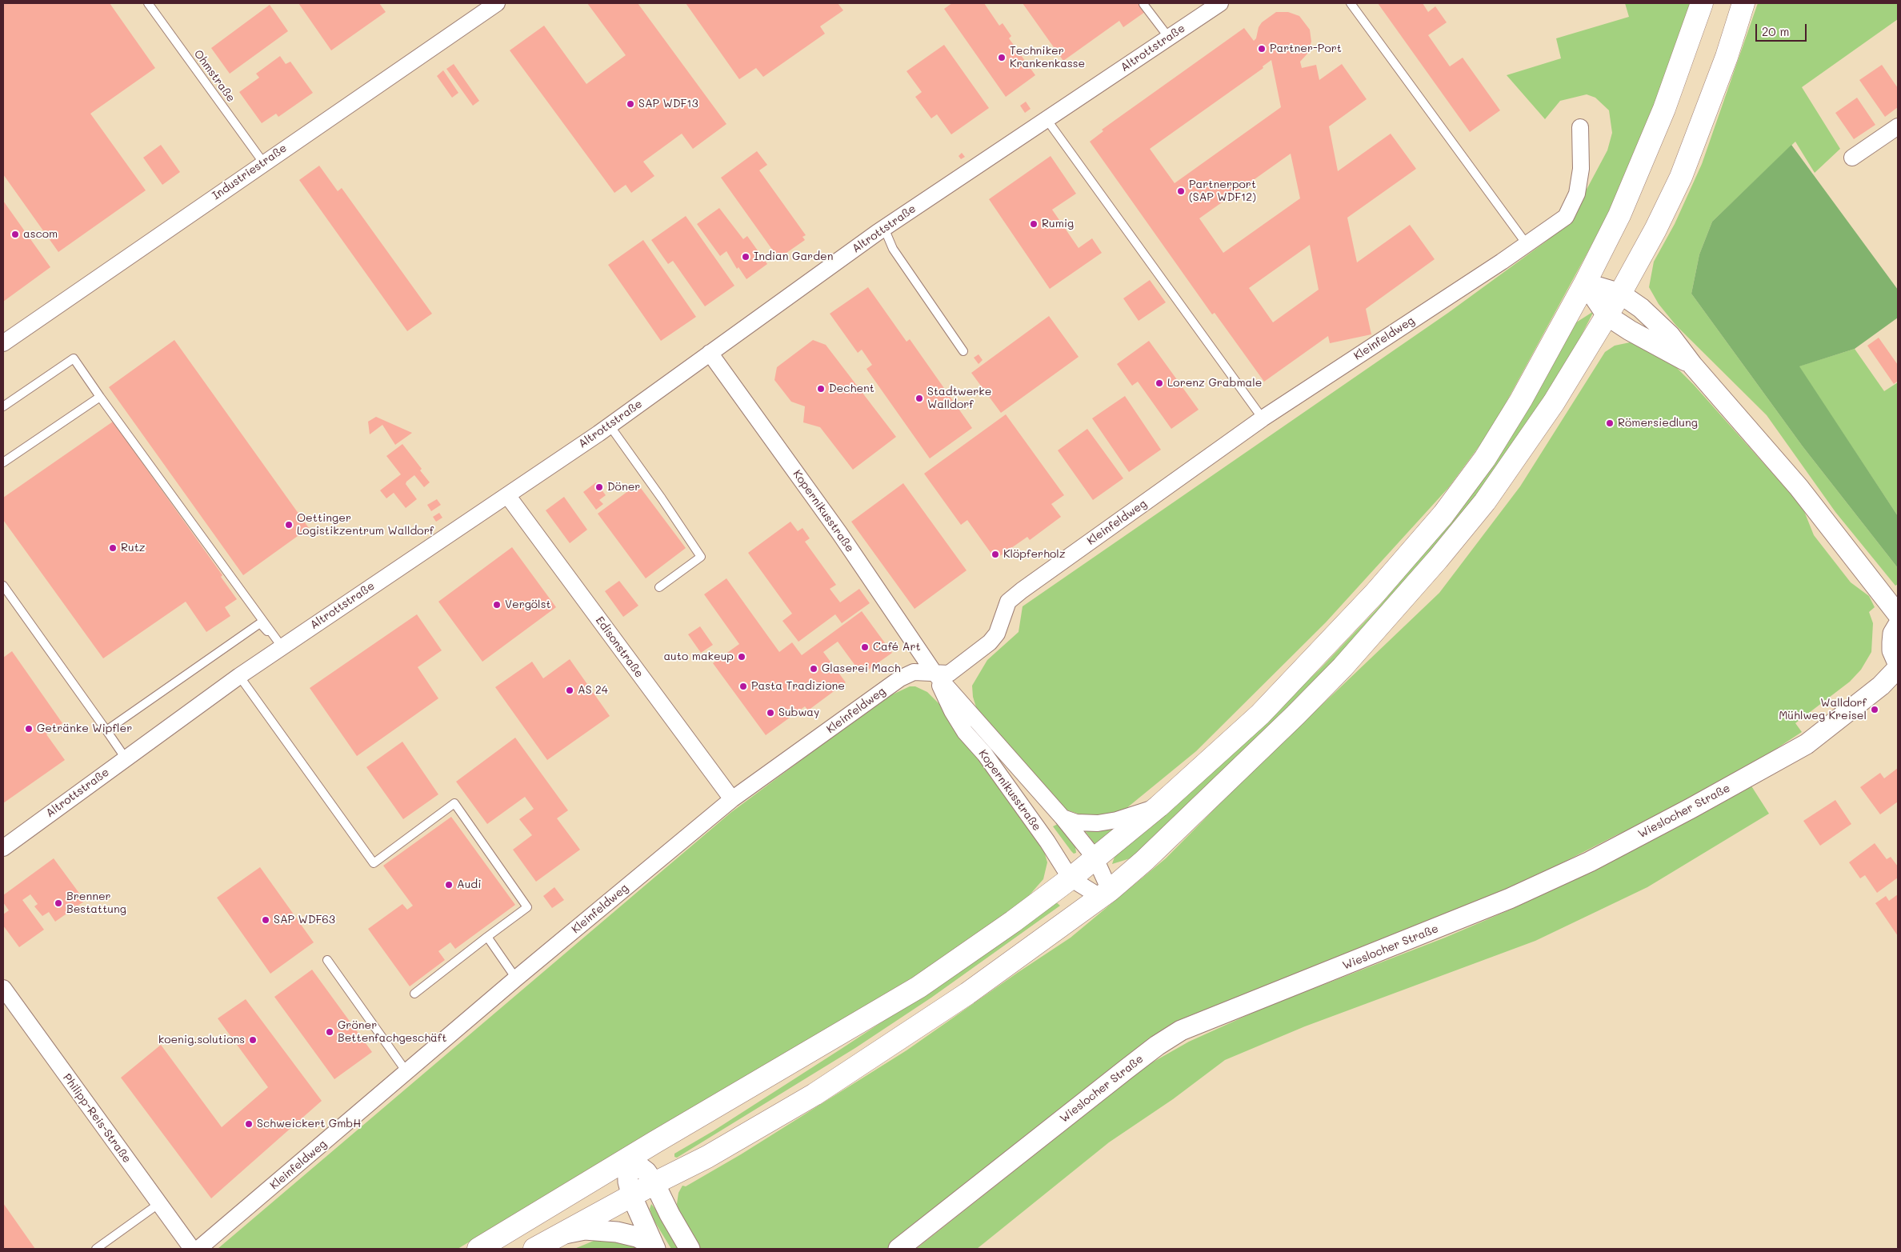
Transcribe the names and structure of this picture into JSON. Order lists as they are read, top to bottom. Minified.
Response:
{"streets":{"street":["Altrottstraße","Industriestraße","Kleinfeldweg","Kopernikusstraße","Edisonstraße","Wieslocher Straße","Philipp-Reis-Straße"],"lane":["Ohmstraße"]},"crossings":[["Altrottstraße","Kopernikusstraße"],["Altrottstraße","Edisonstraße"],["Ohmstraße","Industriestraße"],["Kleinfeldweg","Kopernikusstraße"],["Kleinfeldweg","Edisonstraße"]],"places":["Partner-Port","Techniker Krankenkasse","SAP WDF13","Partnerport (SAP WDF12)","Rumig","ascom","Indian Garden","Lorenz Grabmale","Dechent","Stadtwerke Walldorf","Römersiedlung","Döner","Oettinger Logistikzentrum Walldorf","Rutz","Klöpferholz","Vergölst","Café Art","auto makeup","Glaserei Mach","Pasta Tradizione","AS 24","Walldorf Mühlweg Kreisel","Subway","Getränke Wipfler","Audi","Brenner Bestattung","SAP WDF63","Gröner Bettenfachgeschäft","koenig.solutions","Schweickert GmbH"],"scale_bar":"20 m"}
